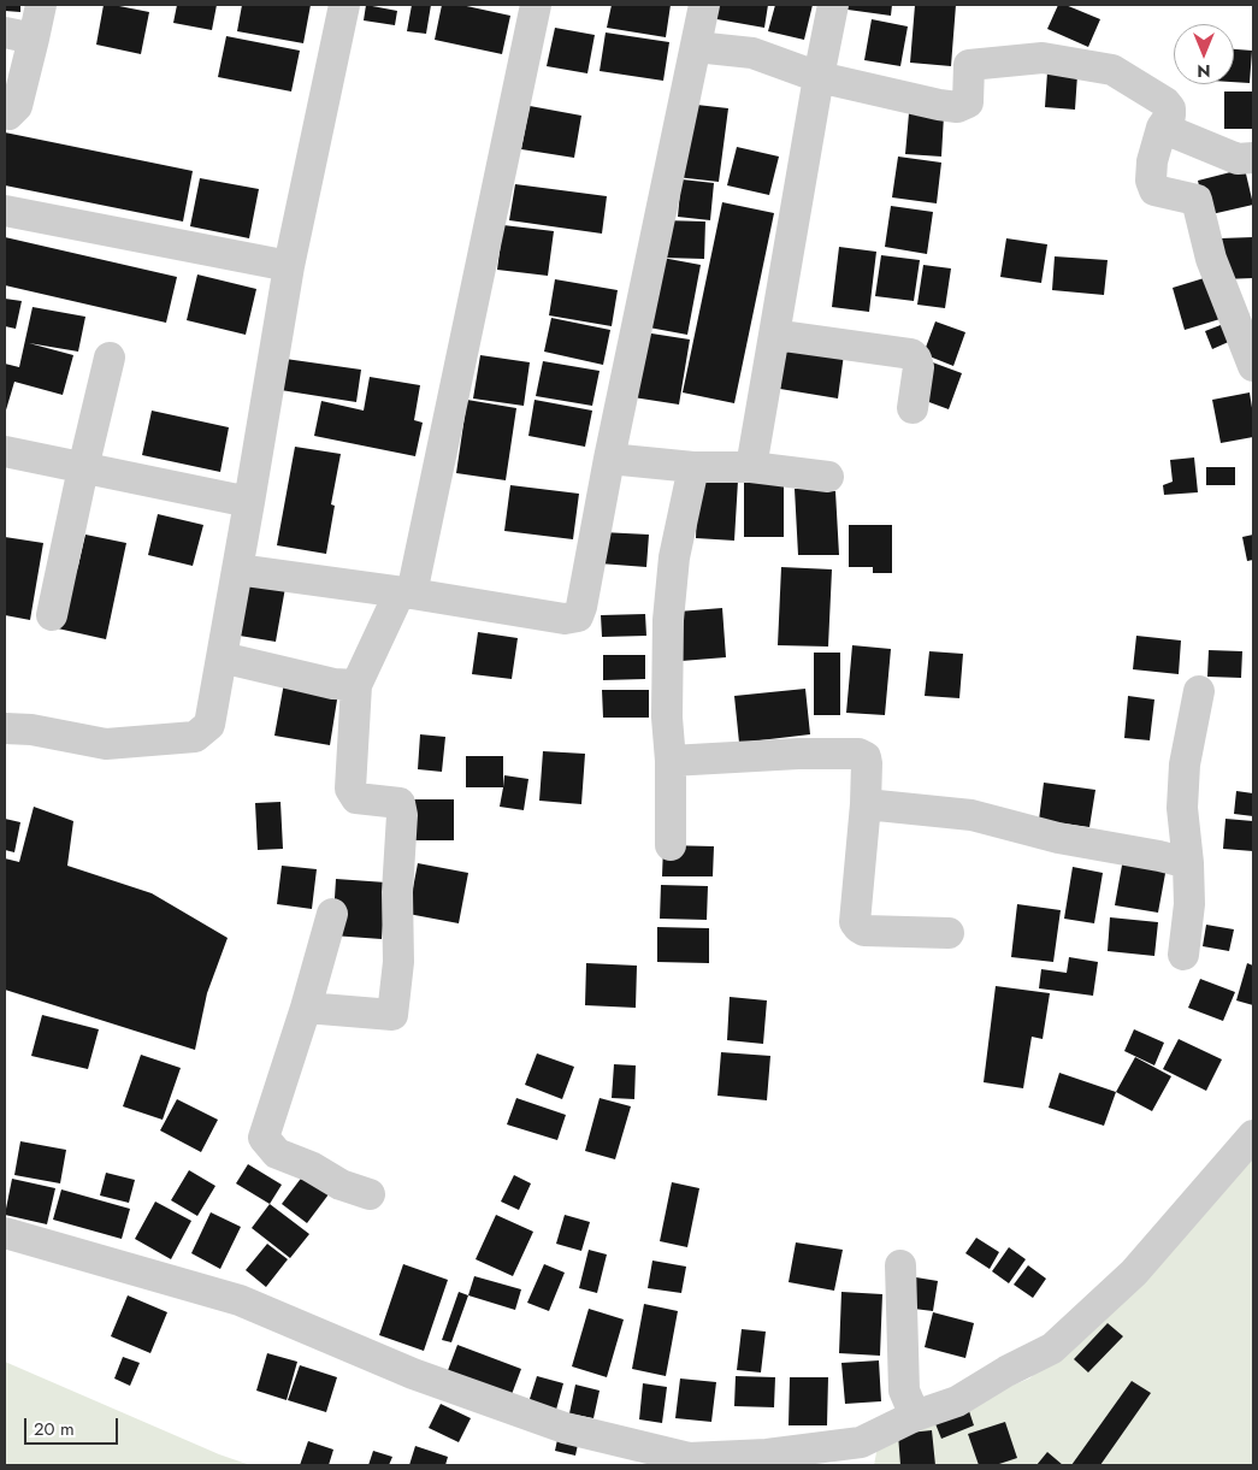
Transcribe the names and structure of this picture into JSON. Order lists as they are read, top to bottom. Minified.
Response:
{"scale_bar":"20 m","north":"bottom"}
